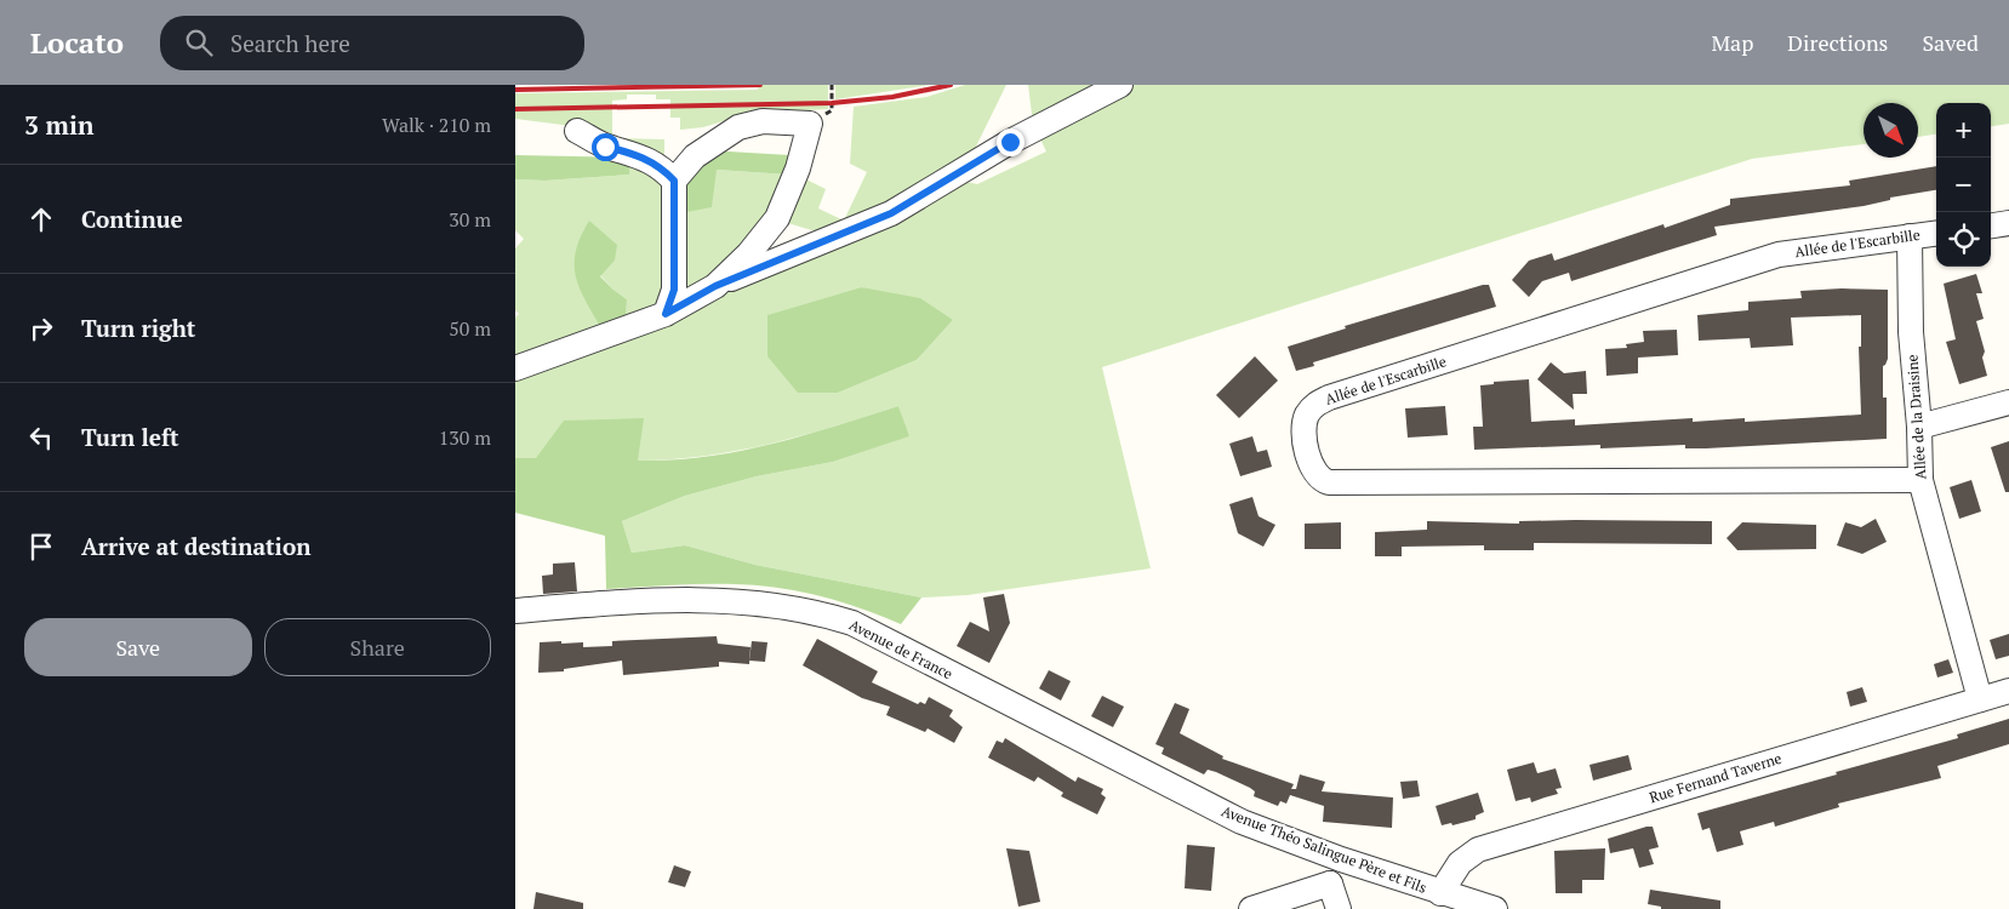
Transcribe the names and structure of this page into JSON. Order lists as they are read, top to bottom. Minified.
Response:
{"streets":{"street":["Allée de l'Escarbille","Allée de la Draisine","Avenue de France","Rue Fernand Taverne","Avenue Théo Salingue Père et Fils"]},"crossings":[["Allée de l'Escarbille","Allée de la Draisine"],["Allée de la Draisine","Rue Fernand Taverne"],["Avenue de France","Avenue Théo Salingue Père et Fils"],["Rue Fernand Taverne","Avenue Théo Salingue Père et Fils"]],"north":"bottom right","page":{"header":"Locato","search":"Search here","nav":["Map","Directions","Saved"],"heading":["3 min","Walk · 210 m"],"map_buttons":["+","−"],"list":[["Continue","30 m"],["Turn right","50 m"],["Turn left","130 m"],"Arrive at destination"],"buttons":["Save","Share"]}}
